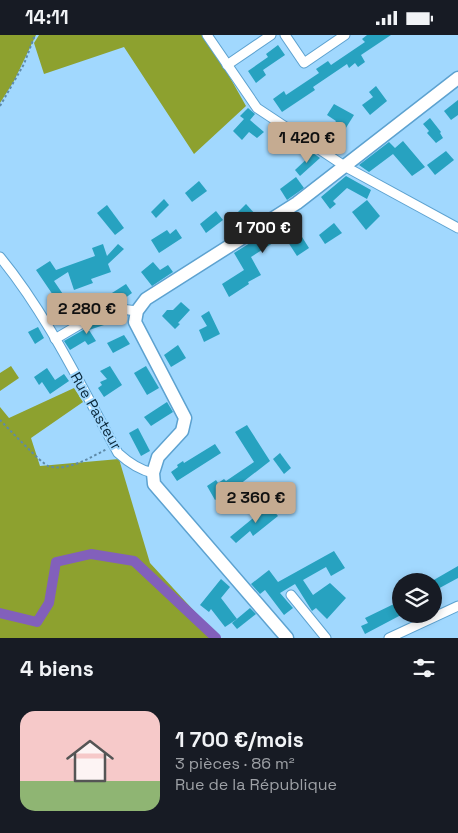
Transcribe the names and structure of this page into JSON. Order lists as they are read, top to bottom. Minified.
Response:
{"streets":{"street":["Rue Pasteur"]},"page":{"status":"14:11","price":["1 420 €","1 700 €","2 280 €","2 360 €"],"heading":"4 biens","list":[{"name":"1 700 €/mois","note":"3 pièces · 86 m² · Rue de la République"}]}}
